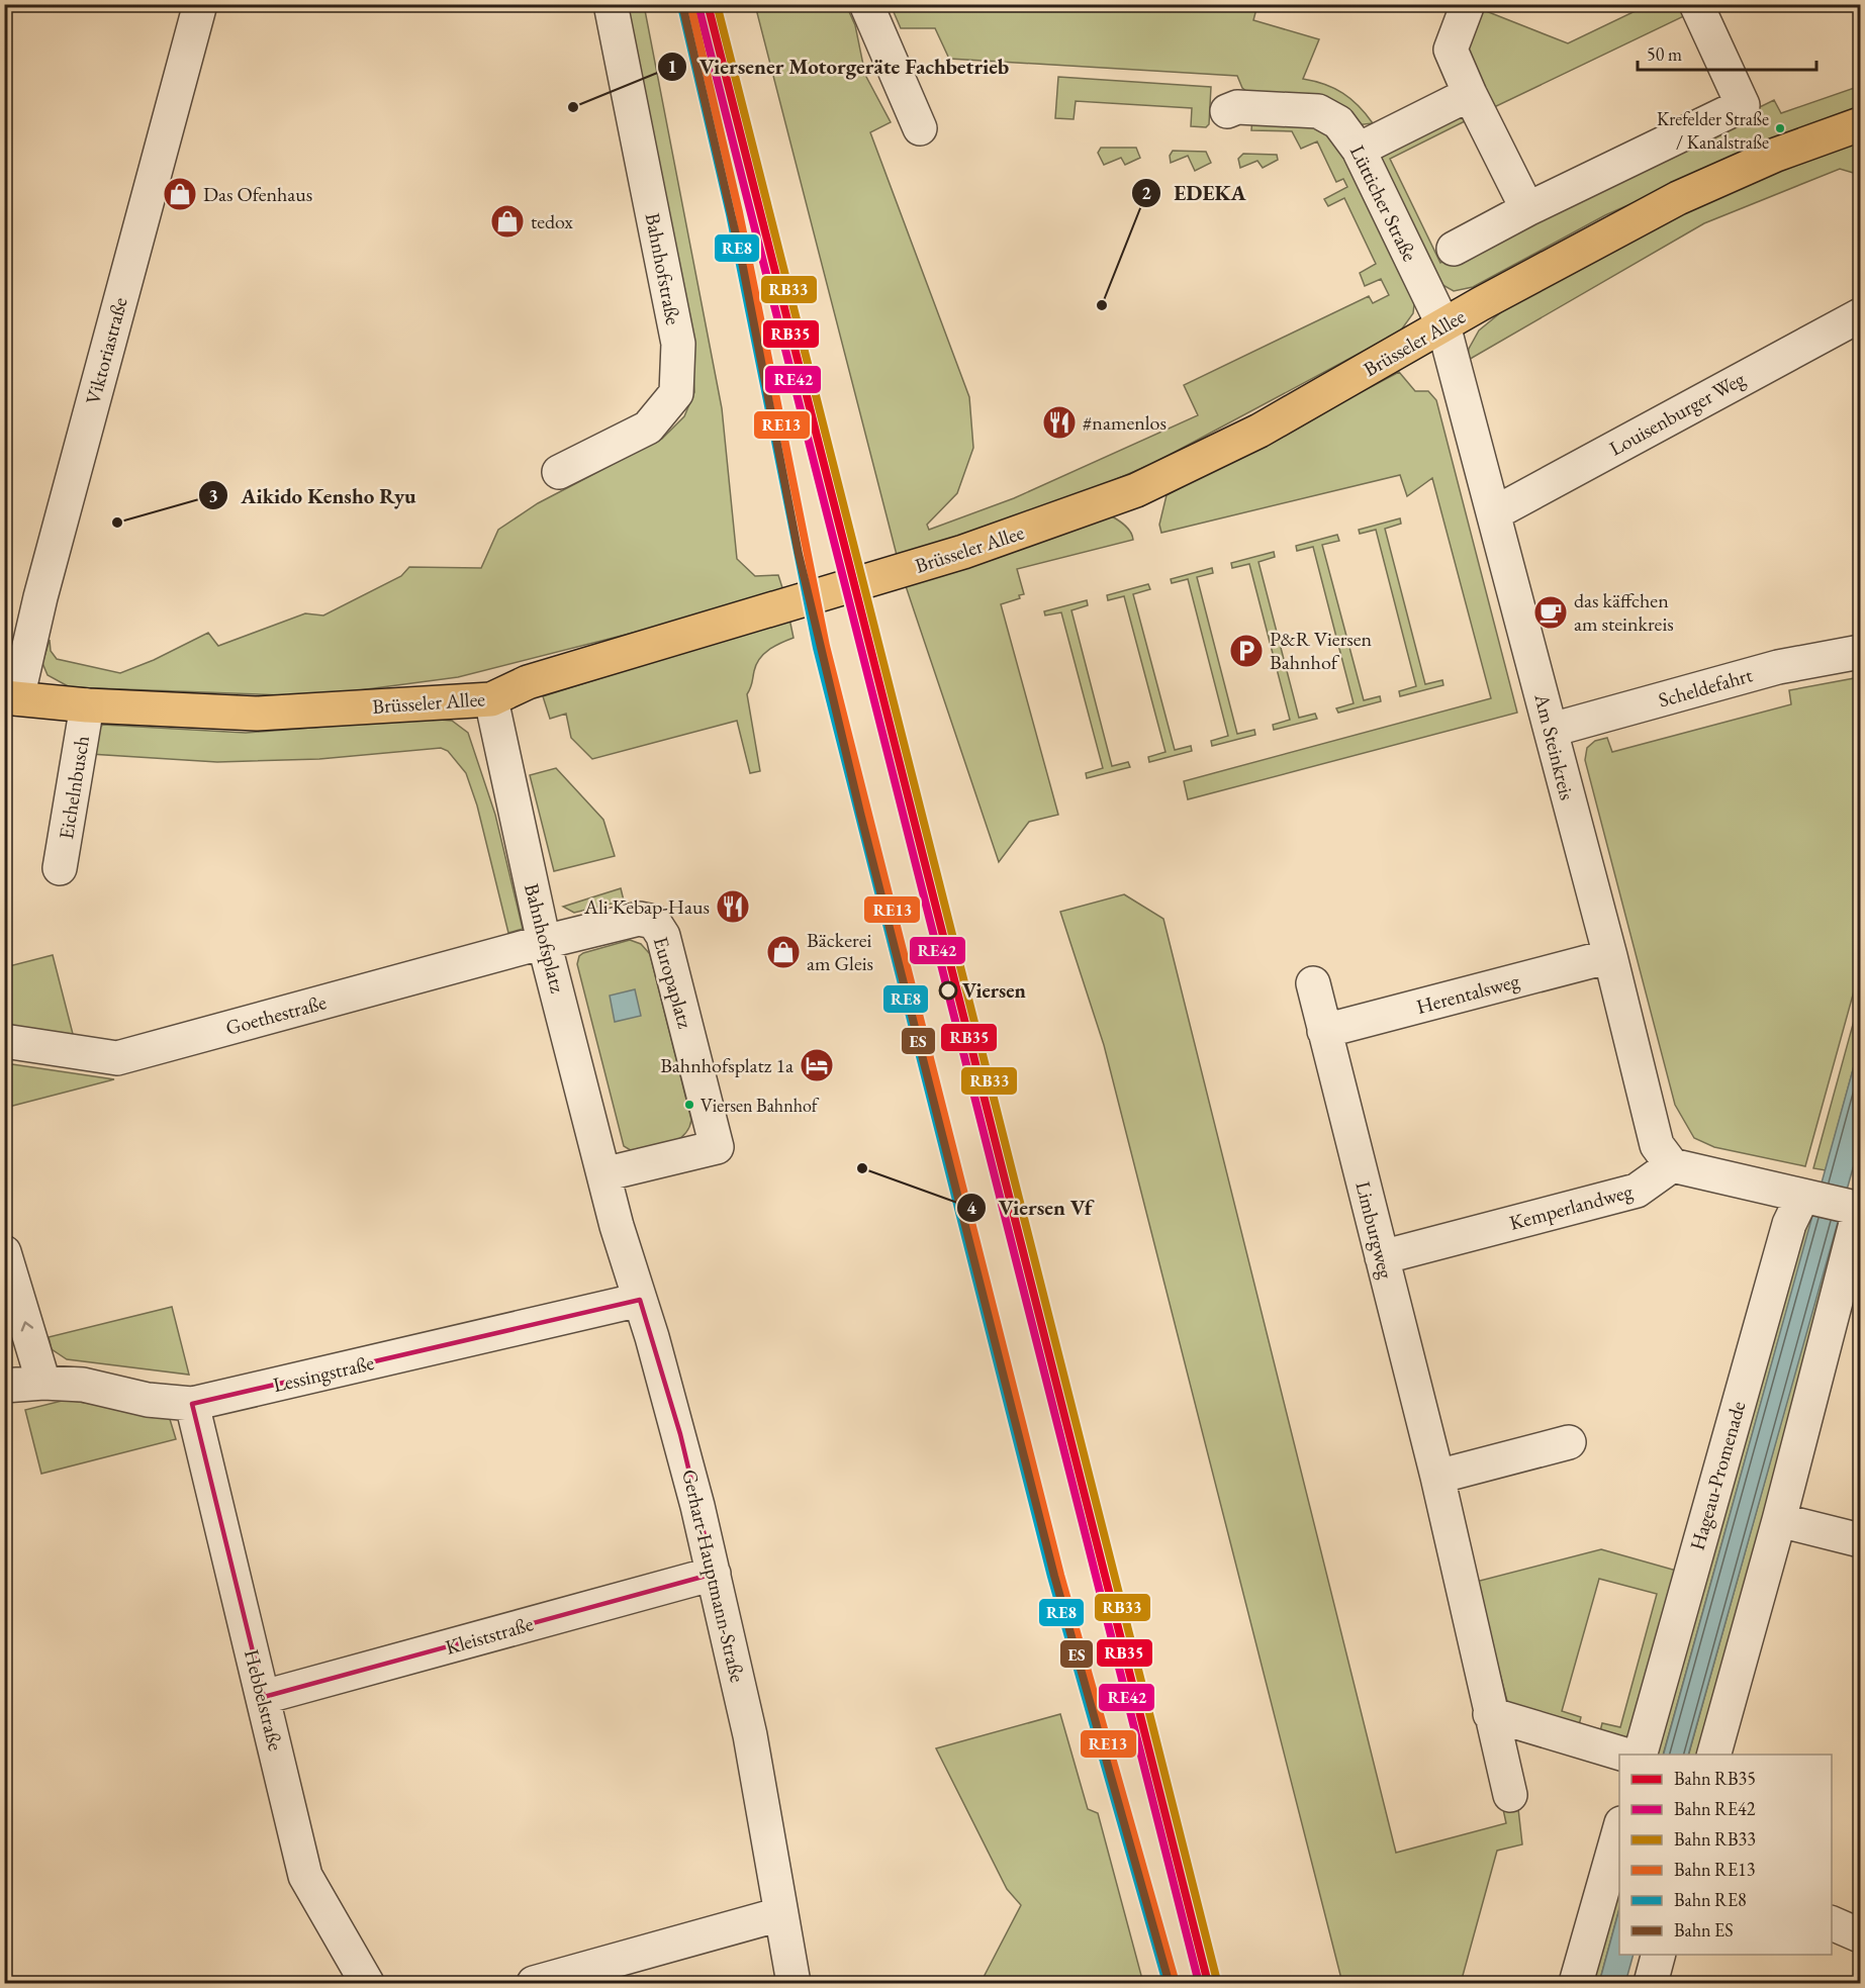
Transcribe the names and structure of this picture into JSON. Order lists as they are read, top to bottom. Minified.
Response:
{"streets":{"main road":["Brüsseler Allee"],"street":["Lütticher Straße","Bahnhofstraße","Viktoriastraße","Louisenburger Weg","Scheldefahrt","Am Steinkreis","Eichelnbusch","Bahnhofsplatz","Europaplatz","Herentalsweg","Goethestraße","Kemperlandweg","Limburgweg","Lessingstraße","Hageau-Promenade","Gerhart-Hauptmann-Straße","Kleiststraße","Hebbelstraße"]},"crossings":[["Lütticher Straße","Brüsseler Allee"],["Lütticher Straße","Am Steinkreis"],["Brüsseler Allee","Viktoriastraße"],["Brüsseler Allee","Am Steinkreis"],["Brüsseler Allee","Eichelnbusch"],["Brüsseler Allee","Bahnhofsplatz"],["Louisenburger Weg","Am Steinkreis"],["Scheldefahrt","Am Steinkreis"],["Am Steinkreis","Herentalsweg"],["Am Steinkreis","Kemperlandweg"],["Bahnhofsplatz","Europaplatz"],["Bahnhofsplatz","Goethestraße"],["Bahnhofsplatz","Gerhart-Hauptmann-Straße"],["Europaplatz","Goethestraße"],["Europaplatz","Gerhart-Hauptmann-Straße"],["Herentalsweg","Limburgweg"],["Kemperlandweg","Limburgweg"],["Lessingstraße","Gerhart-Hauptmann-Straße"],["Lessingstraße","Hebbelstraße"],["Gerhart-Hauptmann-Straße","Kleiststraße"],["Kleiststraße","Hebbelstraße"]],"places":{"other":["Viersener Motorgeräte Fachbetrieb","Krefelder Straße / Kanalstraße","EDEKA","Aikido Kensho Ryu","Viersen","Viersen Bahnhof","Viersen Vf"],"shop":["Das Ofenhaus","tedox","Bäckerei am Gleis"],"restaurant":["#namenlos","Ali Kebap-Haus"],"cafe":["das käffchen am steinkreis"],"parking":["P&R Viersen Bahnhof"],"hotel":["Bahnhofsplatz 1a"]},"lines":["rail line RB35","rail line RB33","rail line RE13","rail line ES","rail line RE42","rail line RE8"],"legend":["Bahn RB35","Bahn RE42","Bahn RB33","Bahn RE13","Bahn RE8","Bahn ES"],"scale_bar":"50 m"}
